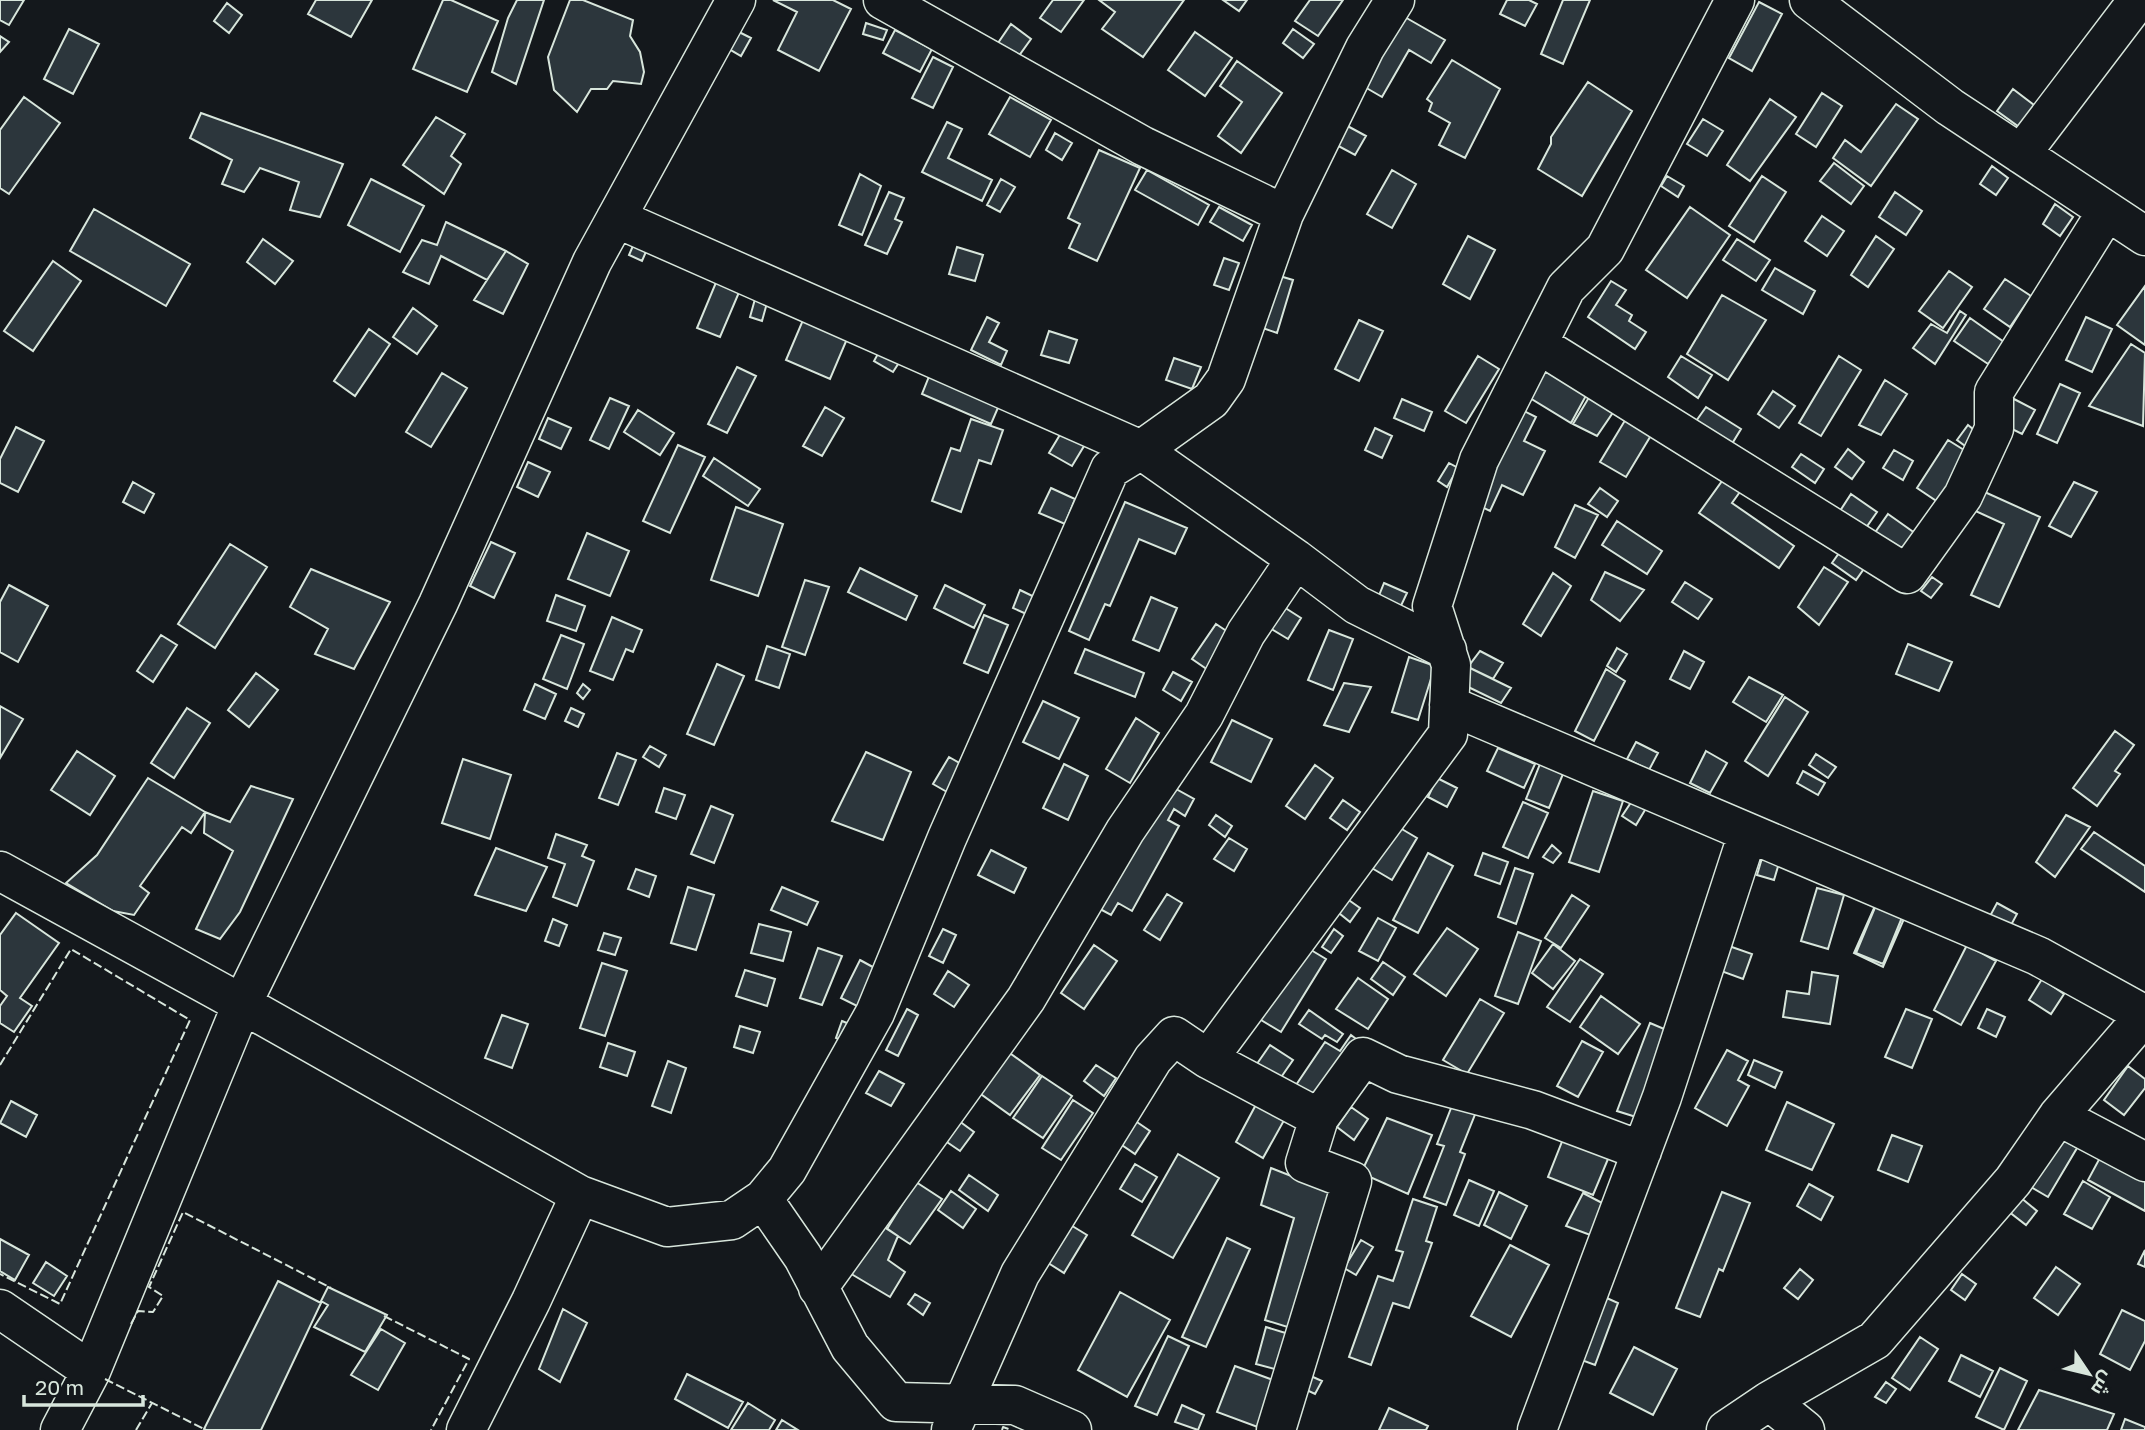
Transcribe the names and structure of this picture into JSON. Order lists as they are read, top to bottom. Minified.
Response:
{"scale_bar":"20 m","north":"bottom right"}
